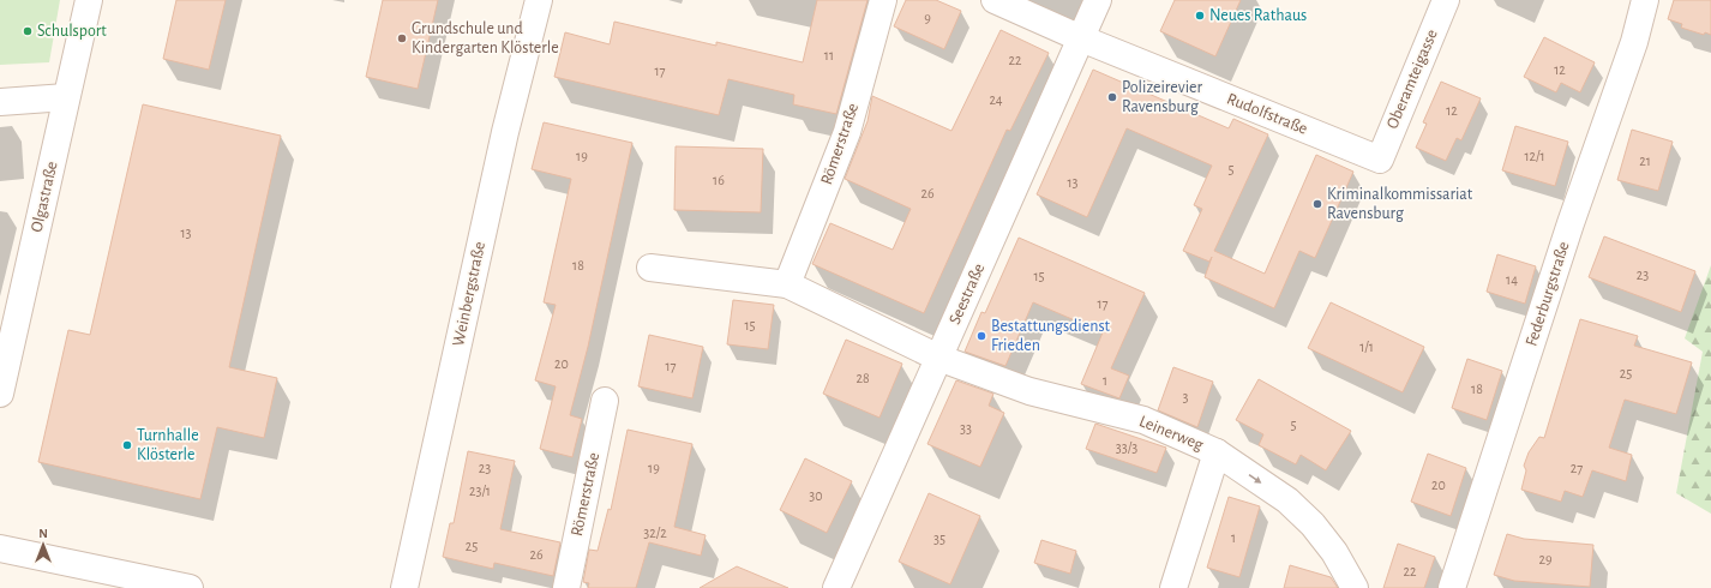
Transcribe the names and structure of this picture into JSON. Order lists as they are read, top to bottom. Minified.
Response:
{"streets":{"street":["Oberamteigasse","Rudolfstraße","Römerstraße","Olgastraße","Weinbergstraße","Seestraße","Federburgstraße","Leinerweg"]},"crossings":[["Oberamteigasse","Rudolfstraße"],["Rudolfstraße","Seestraße"],["Seestraße","Leinerweg"]],"one_way":["Leinerweg"],"places":["Neues Rathaus","Schulsport","Grundschule und Kindergarten Klösterle","Polizeirevier Ravensburg","Kriminalkommissariat Ravensburg","Bestattungsdienst Frieden","Turnhalle Klösterle"],"house_numbers":["9","11","22","12","17","24","12","19","12/1","21","5","16","13","26","13","18","23","15","14","17","15","1/1","20","17","25","28","1","18","3","5","33","33/3","23","19","27","20","23/1","30","32/2","1","35","25","26","29","22"],"north":"top"}
